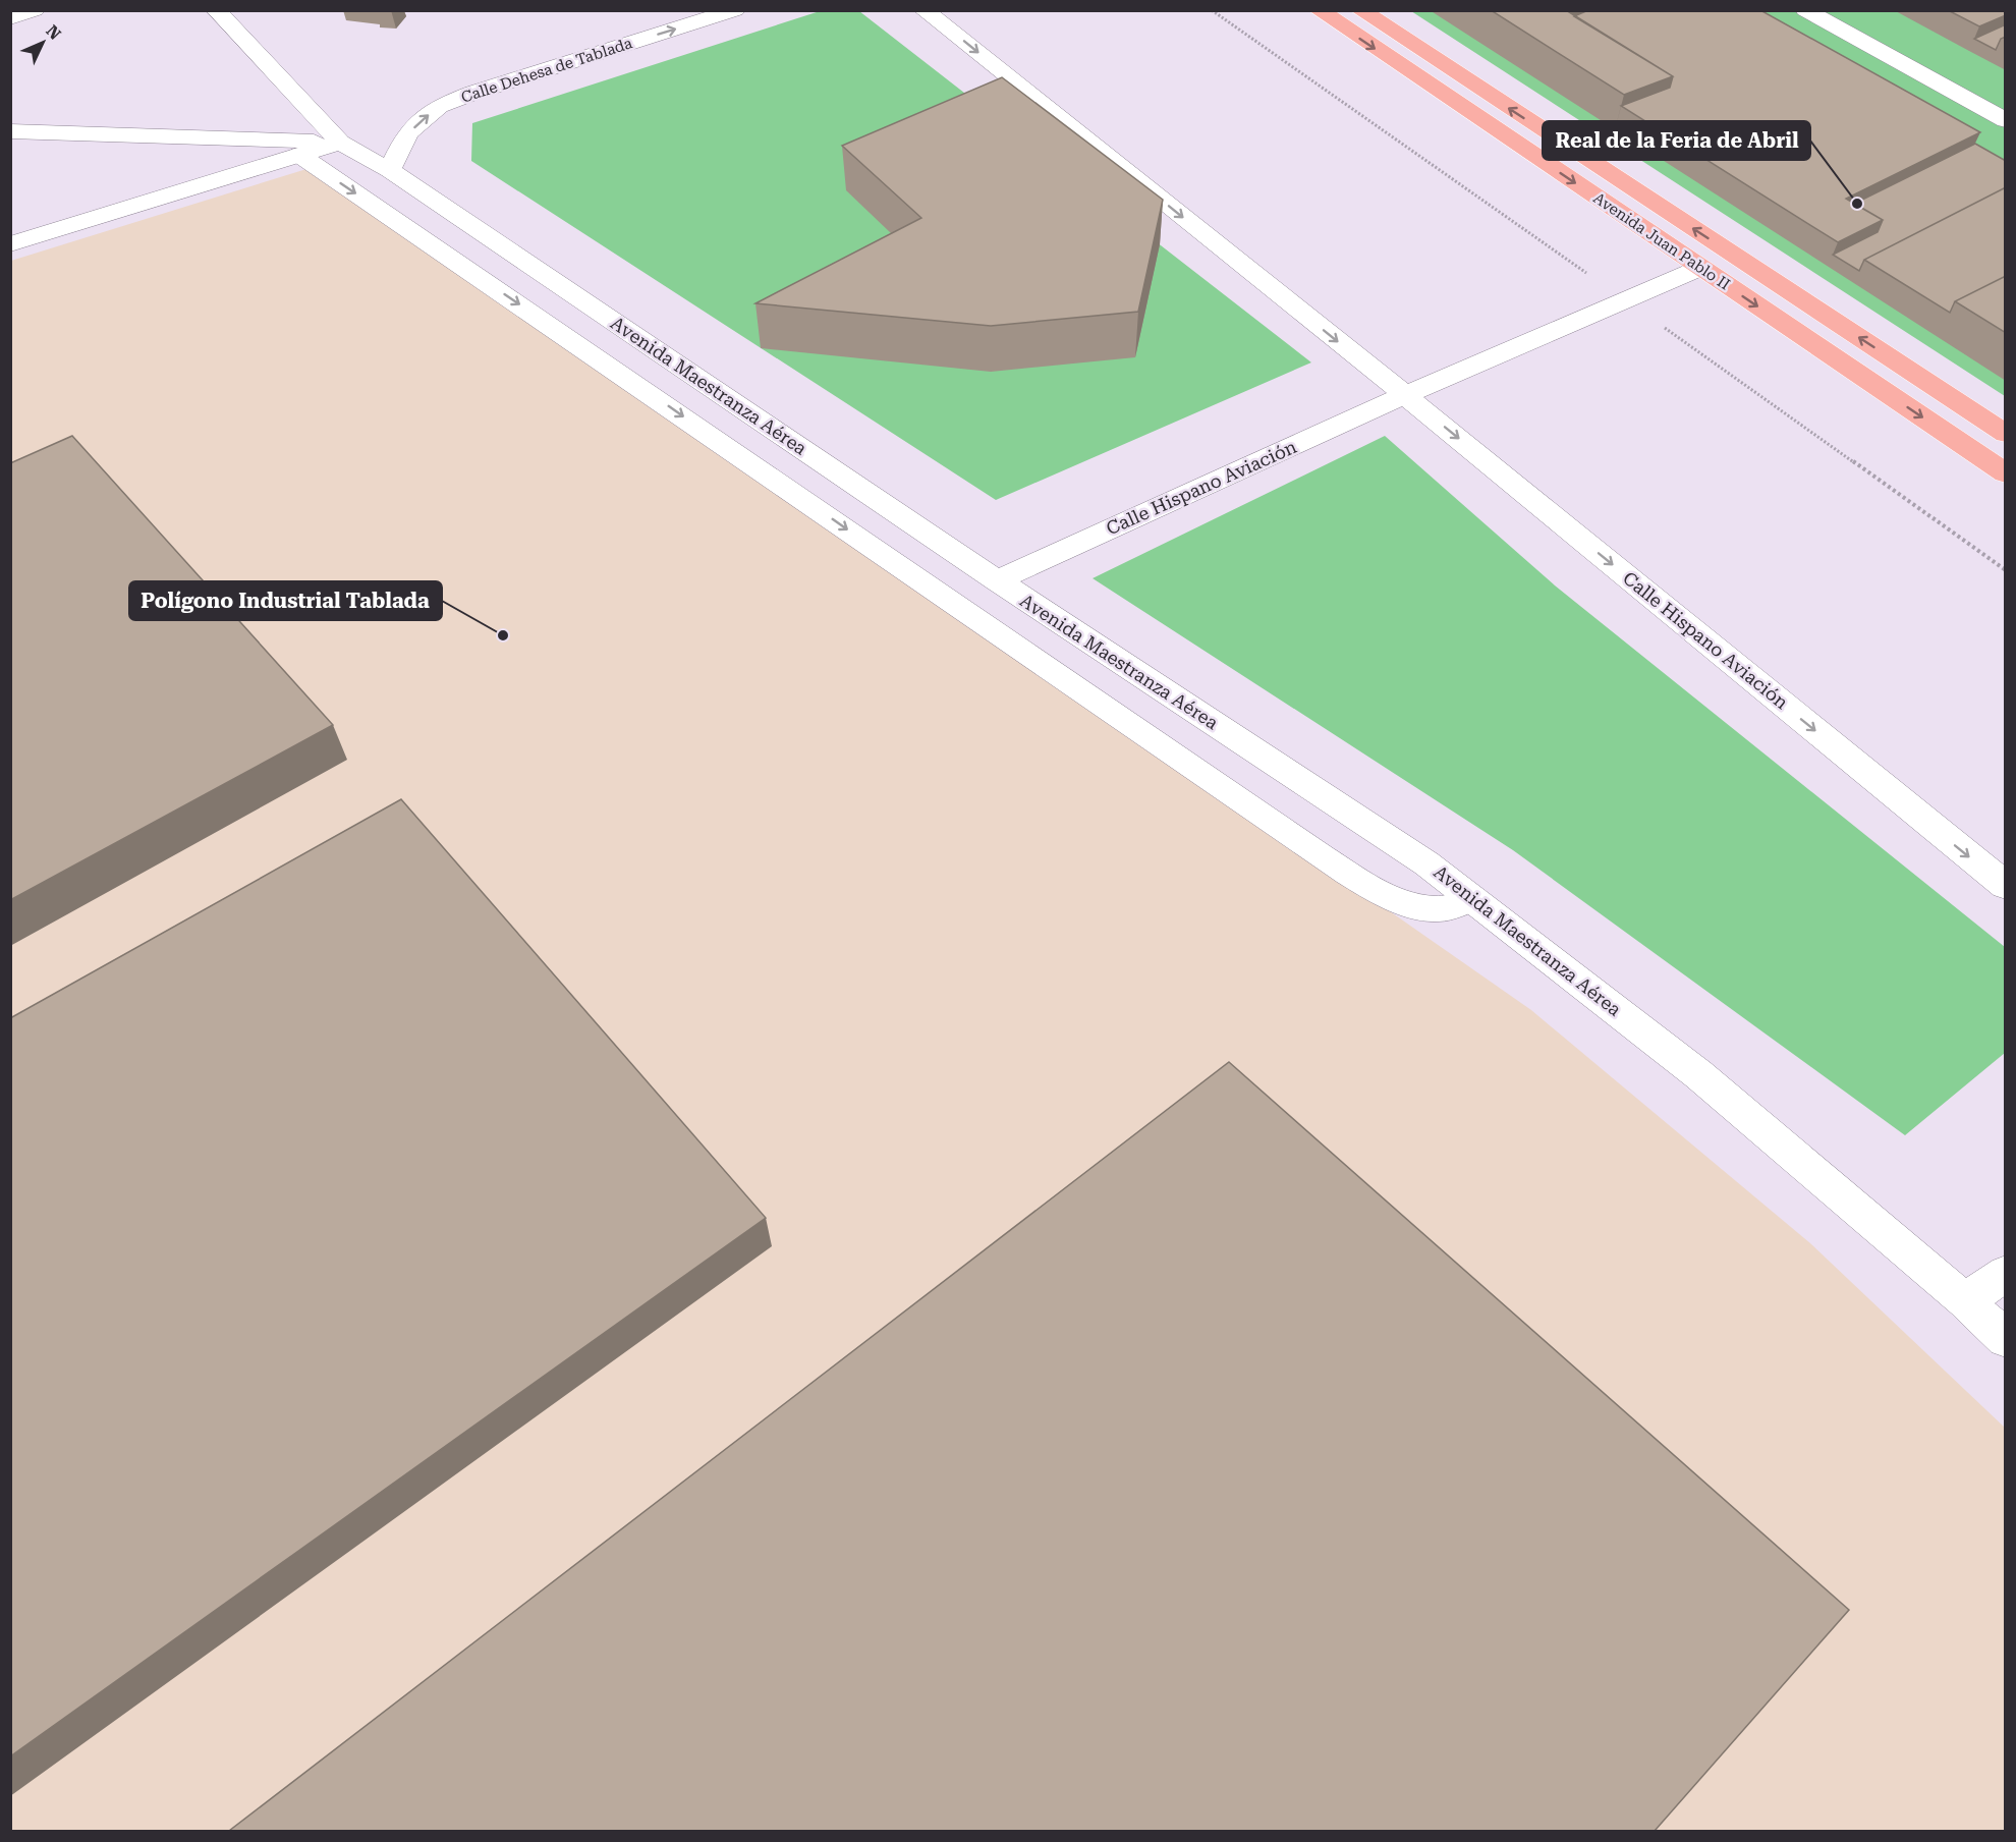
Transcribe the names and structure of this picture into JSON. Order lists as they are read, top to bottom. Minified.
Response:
{"streets":{"main road":["Avenida Juan Pablo II"],"street":["Calle Dehesa de Tablada","Avenida Maestranza Aérea","Calle Hispano Aviación"]},"crossings":[["Calle Dehesa de Tablada","Avenida Maestranza Aérea"],["Avenida Juan Pablo II","Calle Hispano Aviación"],["Avenida Maestranza Aérea","Calle Hispano Aviación"]],"one_way":["Calle Dehesa de Tablada","Calle Hispano Aviación"],"places":["Real de la Feria de Abril","Polígono Industrial Tablada"],"north":"top right"}
